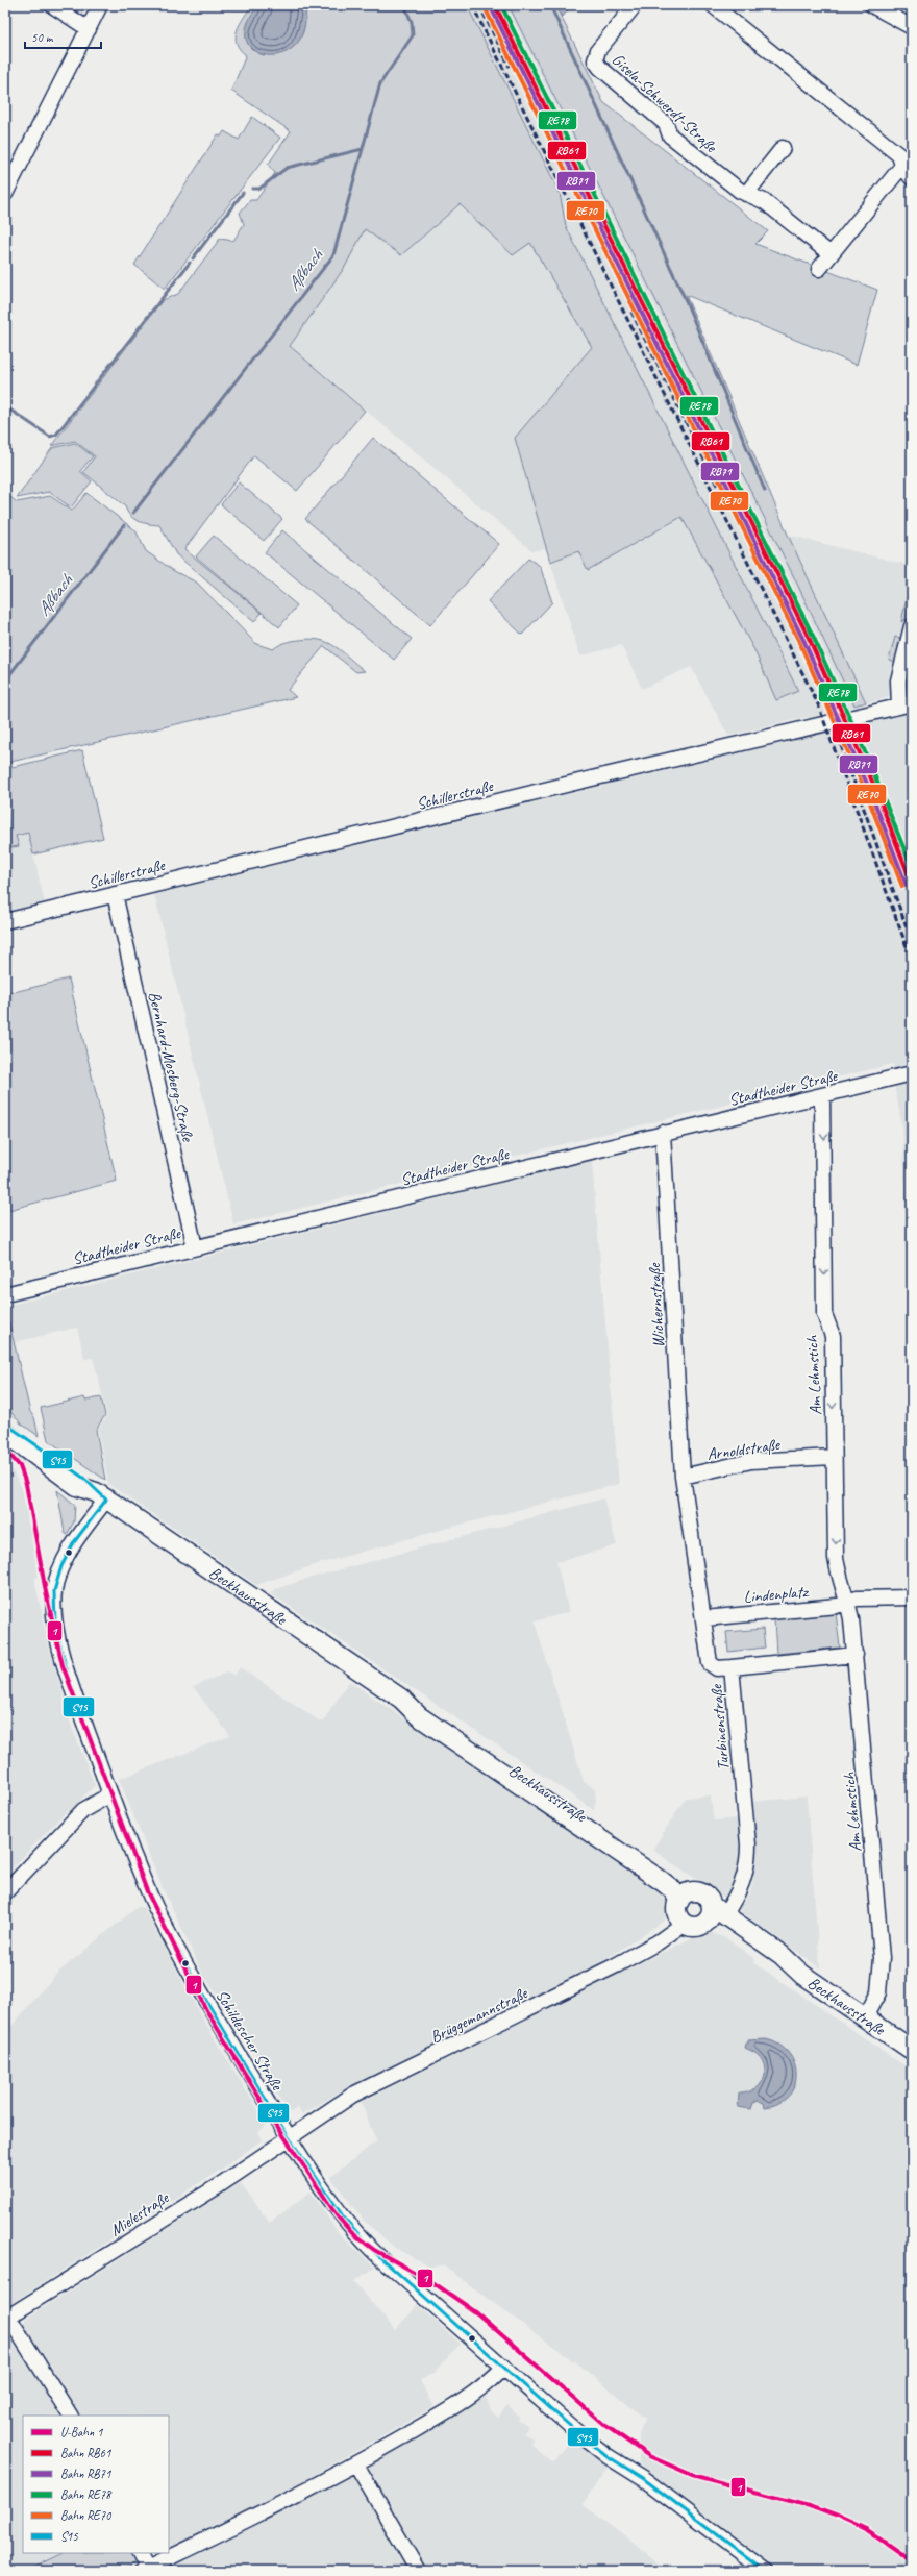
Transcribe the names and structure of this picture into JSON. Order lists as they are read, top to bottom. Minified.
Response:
{"streets":{"main road":["Beckhausstraße"],"street":["Gisela-Schwerdt-Straße","Schillerstraße","Bernhard-Mosberg-Straße","Stadtheider Straße","Wichernstraße","Am Lehmstich","Arnoldstraße","Lindenplatz","Turbinenstraße","Brüggemannstraße","Schildescher Straße","Mielestraße"]},"crossings":[["Schillerstraße","Bernhard-Mosberg-Straße"],["Bernhard-Mosberg-Straße","Stadtheider Straße"],["Stadtheider Straße","Wichernstraße"],["Stadtheider Straße","Am Lehmstich"],["Wichernstraße","Arnoldstraße"],["Wichernstraße","Turbinenstraße"],["Am Lehmstich","Arnoldstraße"],["Am Lehmstich","Lindenplatz"],["Am Lehmstich","Beckhausstraße"],["Arnoldstraße","Turbinenstraße"],["Lindenplatz","Turbinenstraße"],["Beckhausstraße","Turbinenstraße"],["Beckhausstraße","Brüggemannstraße"],["Beckhausstraße","Schildescher Straße"],["Turbinenstraße","Brüggemannstraße"],["Brüggemannstraße","Schildescher Straße"],["Brüggemannstraße","Mielestraße"],["Schildescher Straße","Mielestraße"]],"one_way":["Am Lehmstich"],"water":["Aßbach"],"lines":["rail line RB61","rail line RE78","rail line RB71","rail line RE70","transit line S15","metro line 1"],"legend":["U-Bahn 1","Bahn RB61","Bahn RB71","Bahn RE78","Bahn RE70","S15"],"scale_bar":"50 m"}
